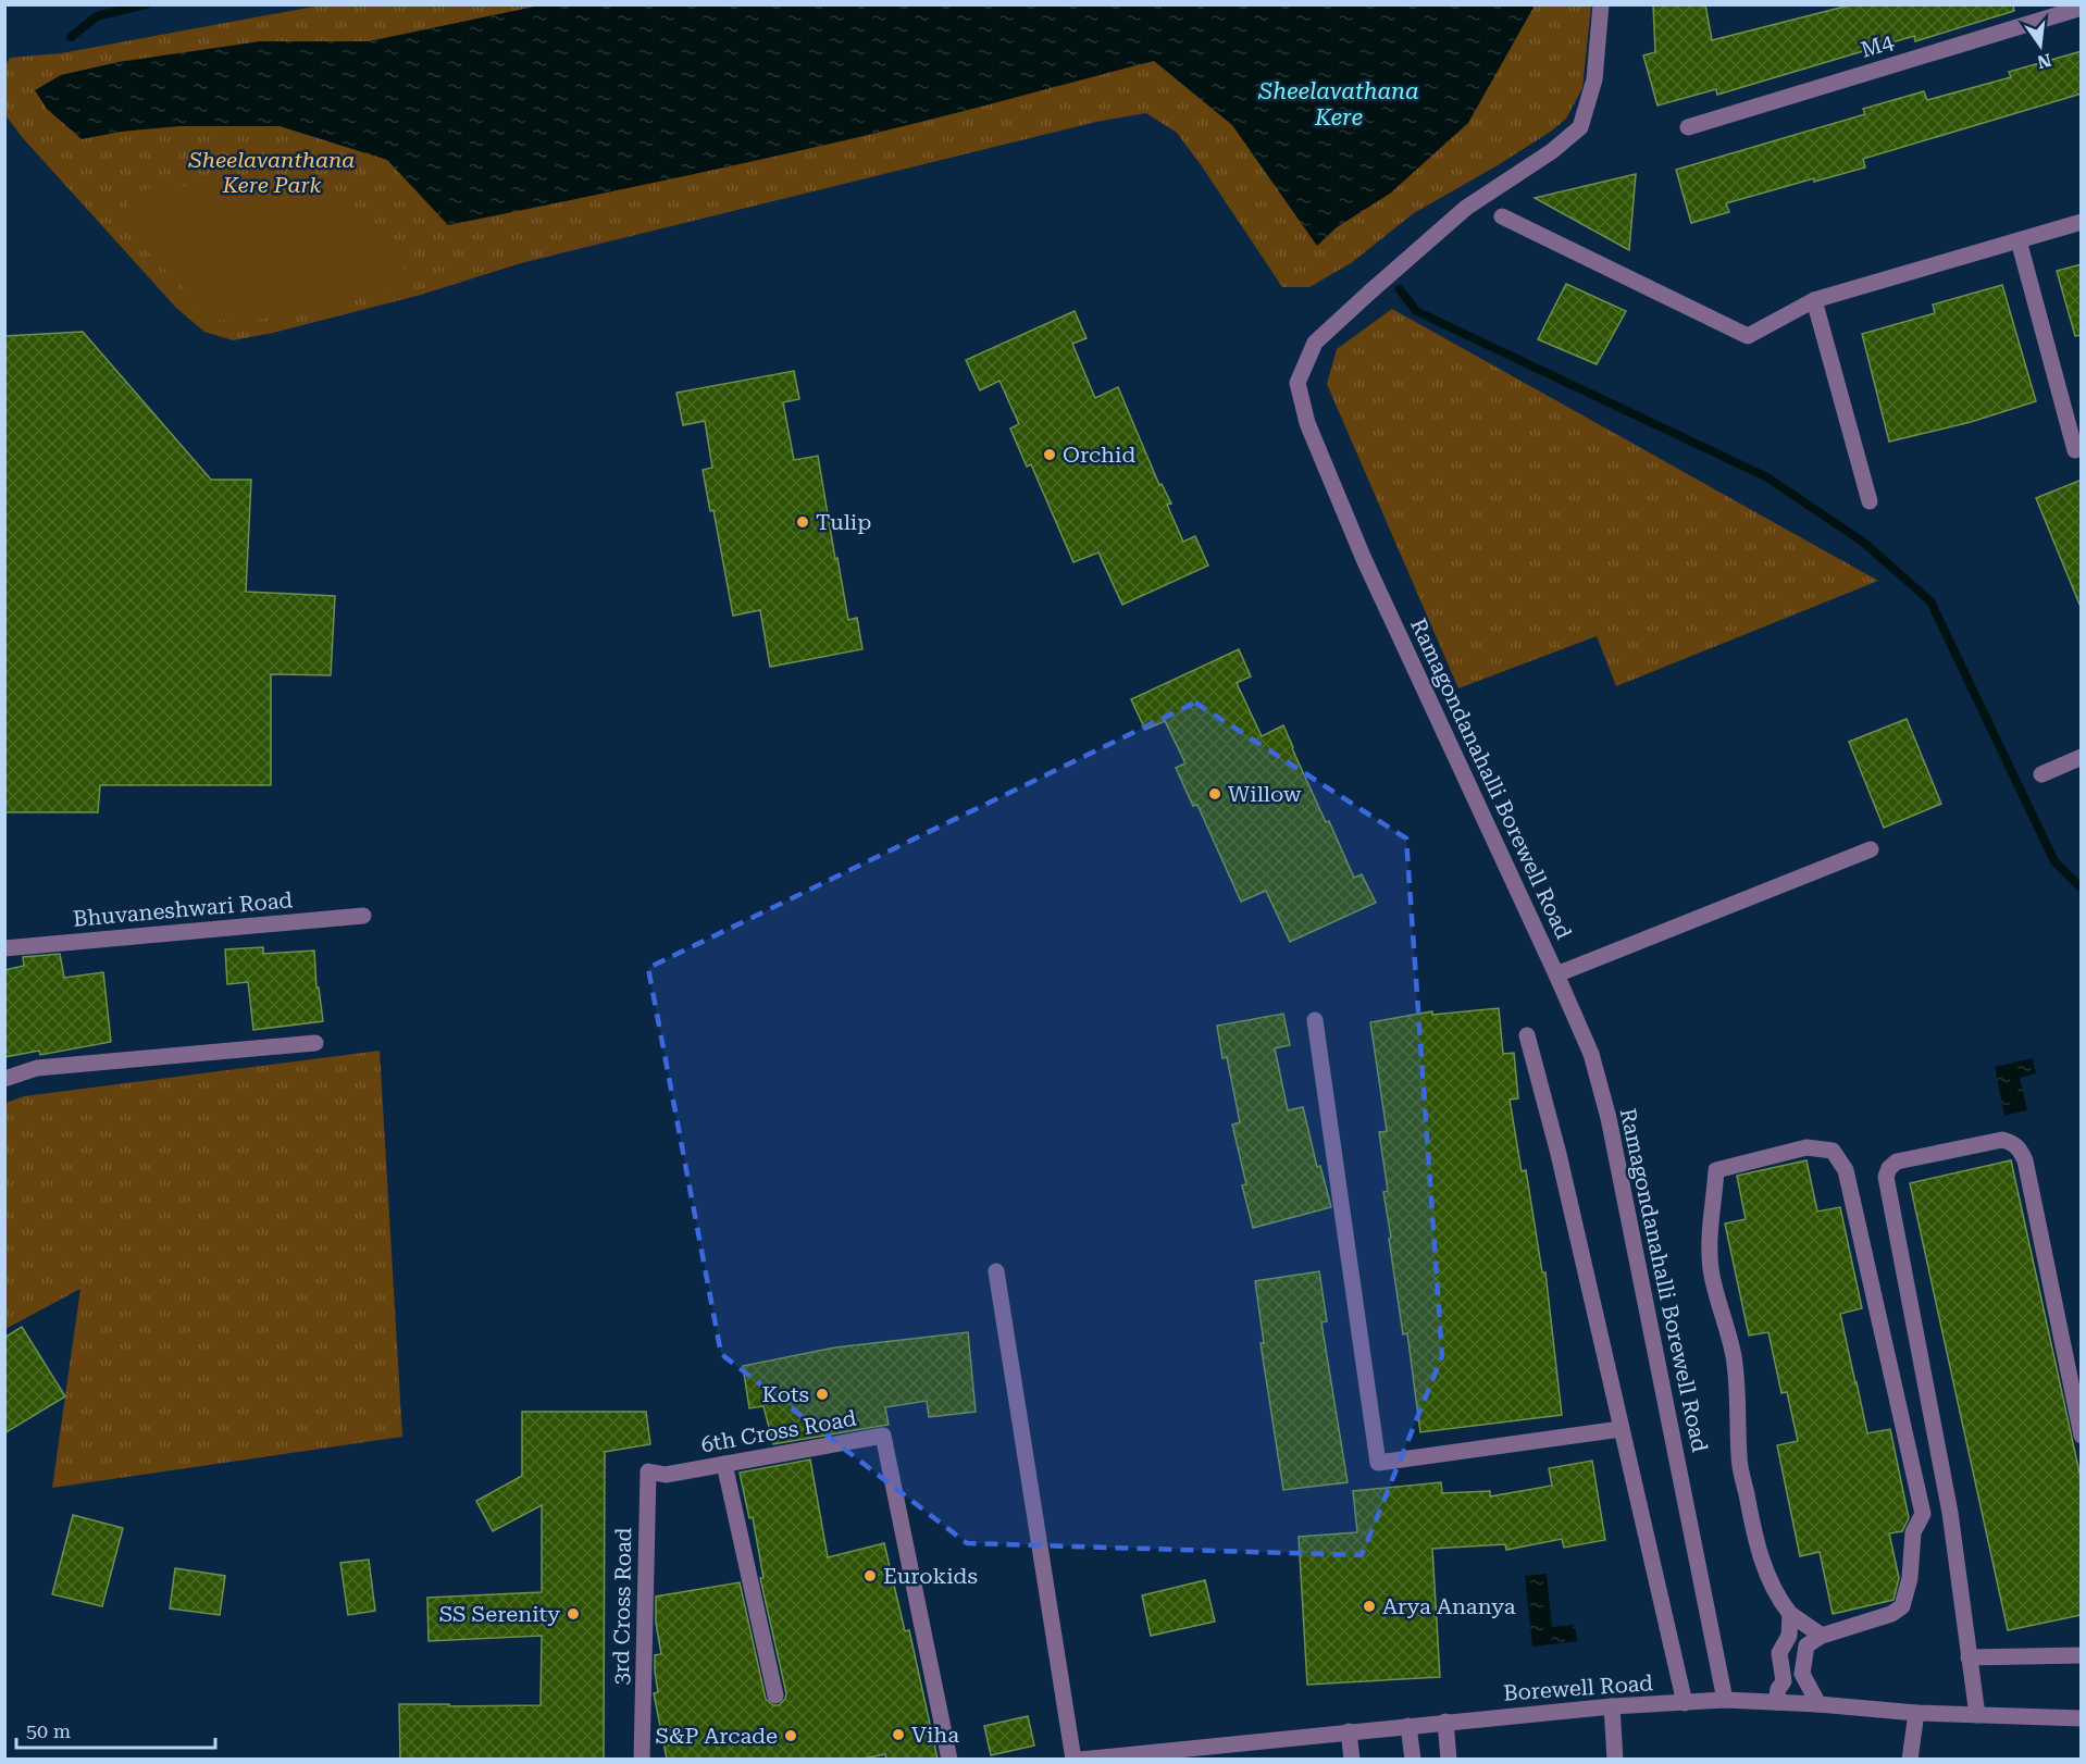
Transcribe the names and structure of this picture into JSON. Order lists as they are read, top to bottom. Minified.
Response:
{"streets":{"street":["M4","Ramagondanahalli Borewell Road","Bhuvaneshwari Road","6th Cross Road","3rd Cross Road","Borewell Road"]},"crossings":[["Ramagondanahalli Borewell Road","Borewell Road"],["6th Cross Road","3rd Cross Road"]],"water":["Sheelavathana Kere"],"parks":["Sheelavanthana Kere Park"],"places":["Orchid","Tulip","Willow","Kots","Eurokids","Arya Ananya","SS Serenity","Viha","S&P Arcade"],"scale_bar":"50 m","north":"bottom"}
